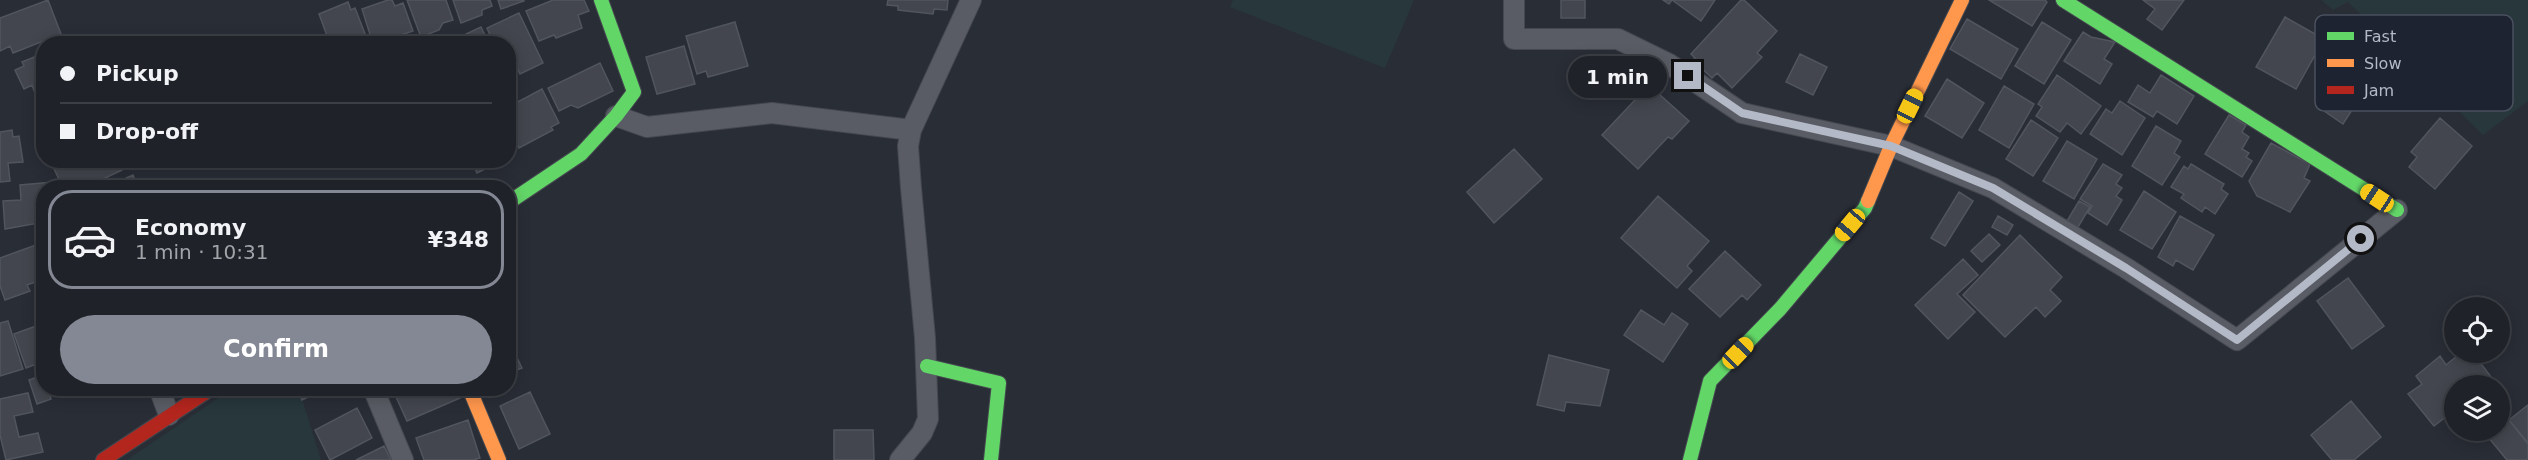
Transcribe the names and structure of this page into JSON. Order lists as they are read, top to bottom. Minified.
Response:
{"legend":["Fast","Slow","Jam"],"page":{"banner":["Pickup","Drop-off"],"bubble":"1 min","list":[{"name":"Economy","note":"1 min · 10:31","value":"¥348"}],"buttons":"Confirm"}}
